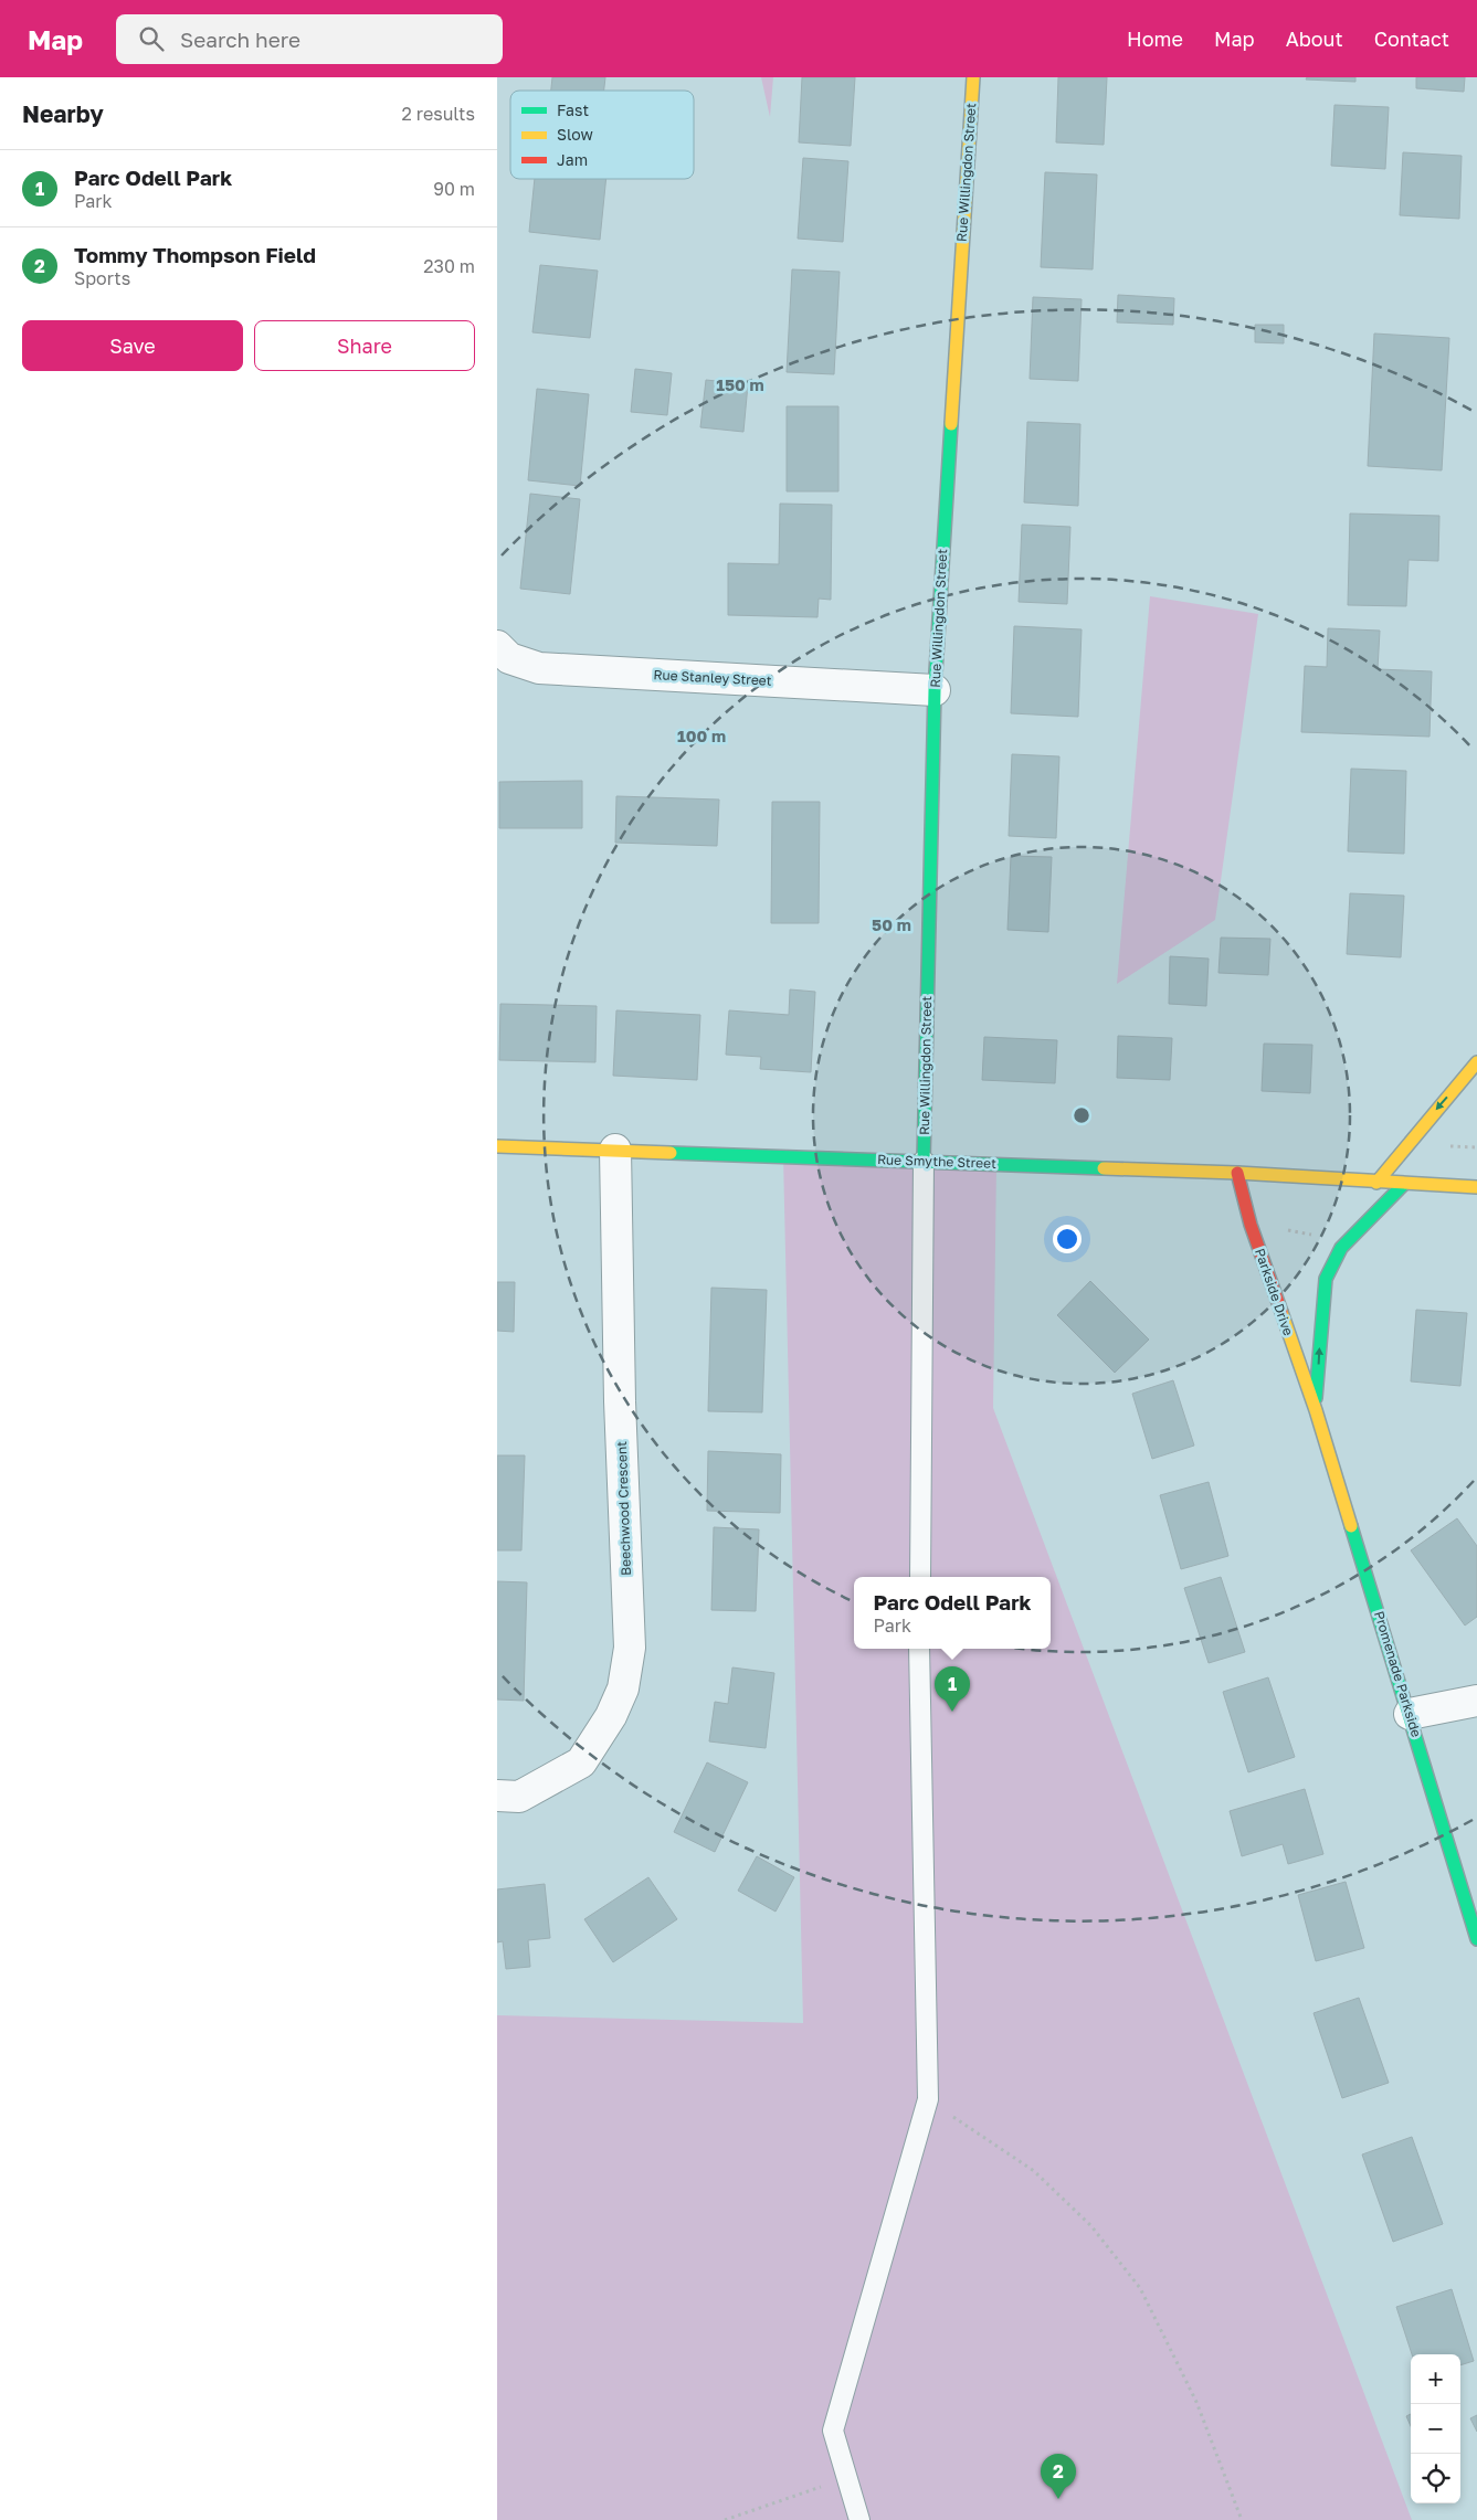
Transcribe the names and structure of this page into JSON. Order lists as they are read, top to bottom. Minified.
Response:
{"streets":{"street":["Rue Willingdon Street","Rue Stanley Street","Rue Smythe Street","Parkside Drive","Beechwood Crescent","Promenade Parkside"]},"crossings":[["Rue Willingdon Street","Rue Stanley Street"],["Rue Willingdon Street","Rue Smythe Street"],["Rue Smythe Street","Parkside Drive"],["Rue Smythe Street","Beechwood Crescent"],["Parkside Drive","Promenade Parkside"]],"legend":["Fast","Slow","Jam"],"page":{"header":"Map","search":"Search here","nav":["Home","Map","About","Contact"],"heading":["Nearby","2 results"],"list":[{"mark":"1","name":"Parc Odell Park","note":"Park","value":"90 m"},{"mark":"2","name":"Tommy Thompson Field","note":"Sports","value":"230 m"}],"buttons":["Save","Share"],"popup":["Parc Odell Park","Park"],"pins":["1","2"],"map_buttons":["+","−"]},"rings":["150 m","100 m","50 m"]}
